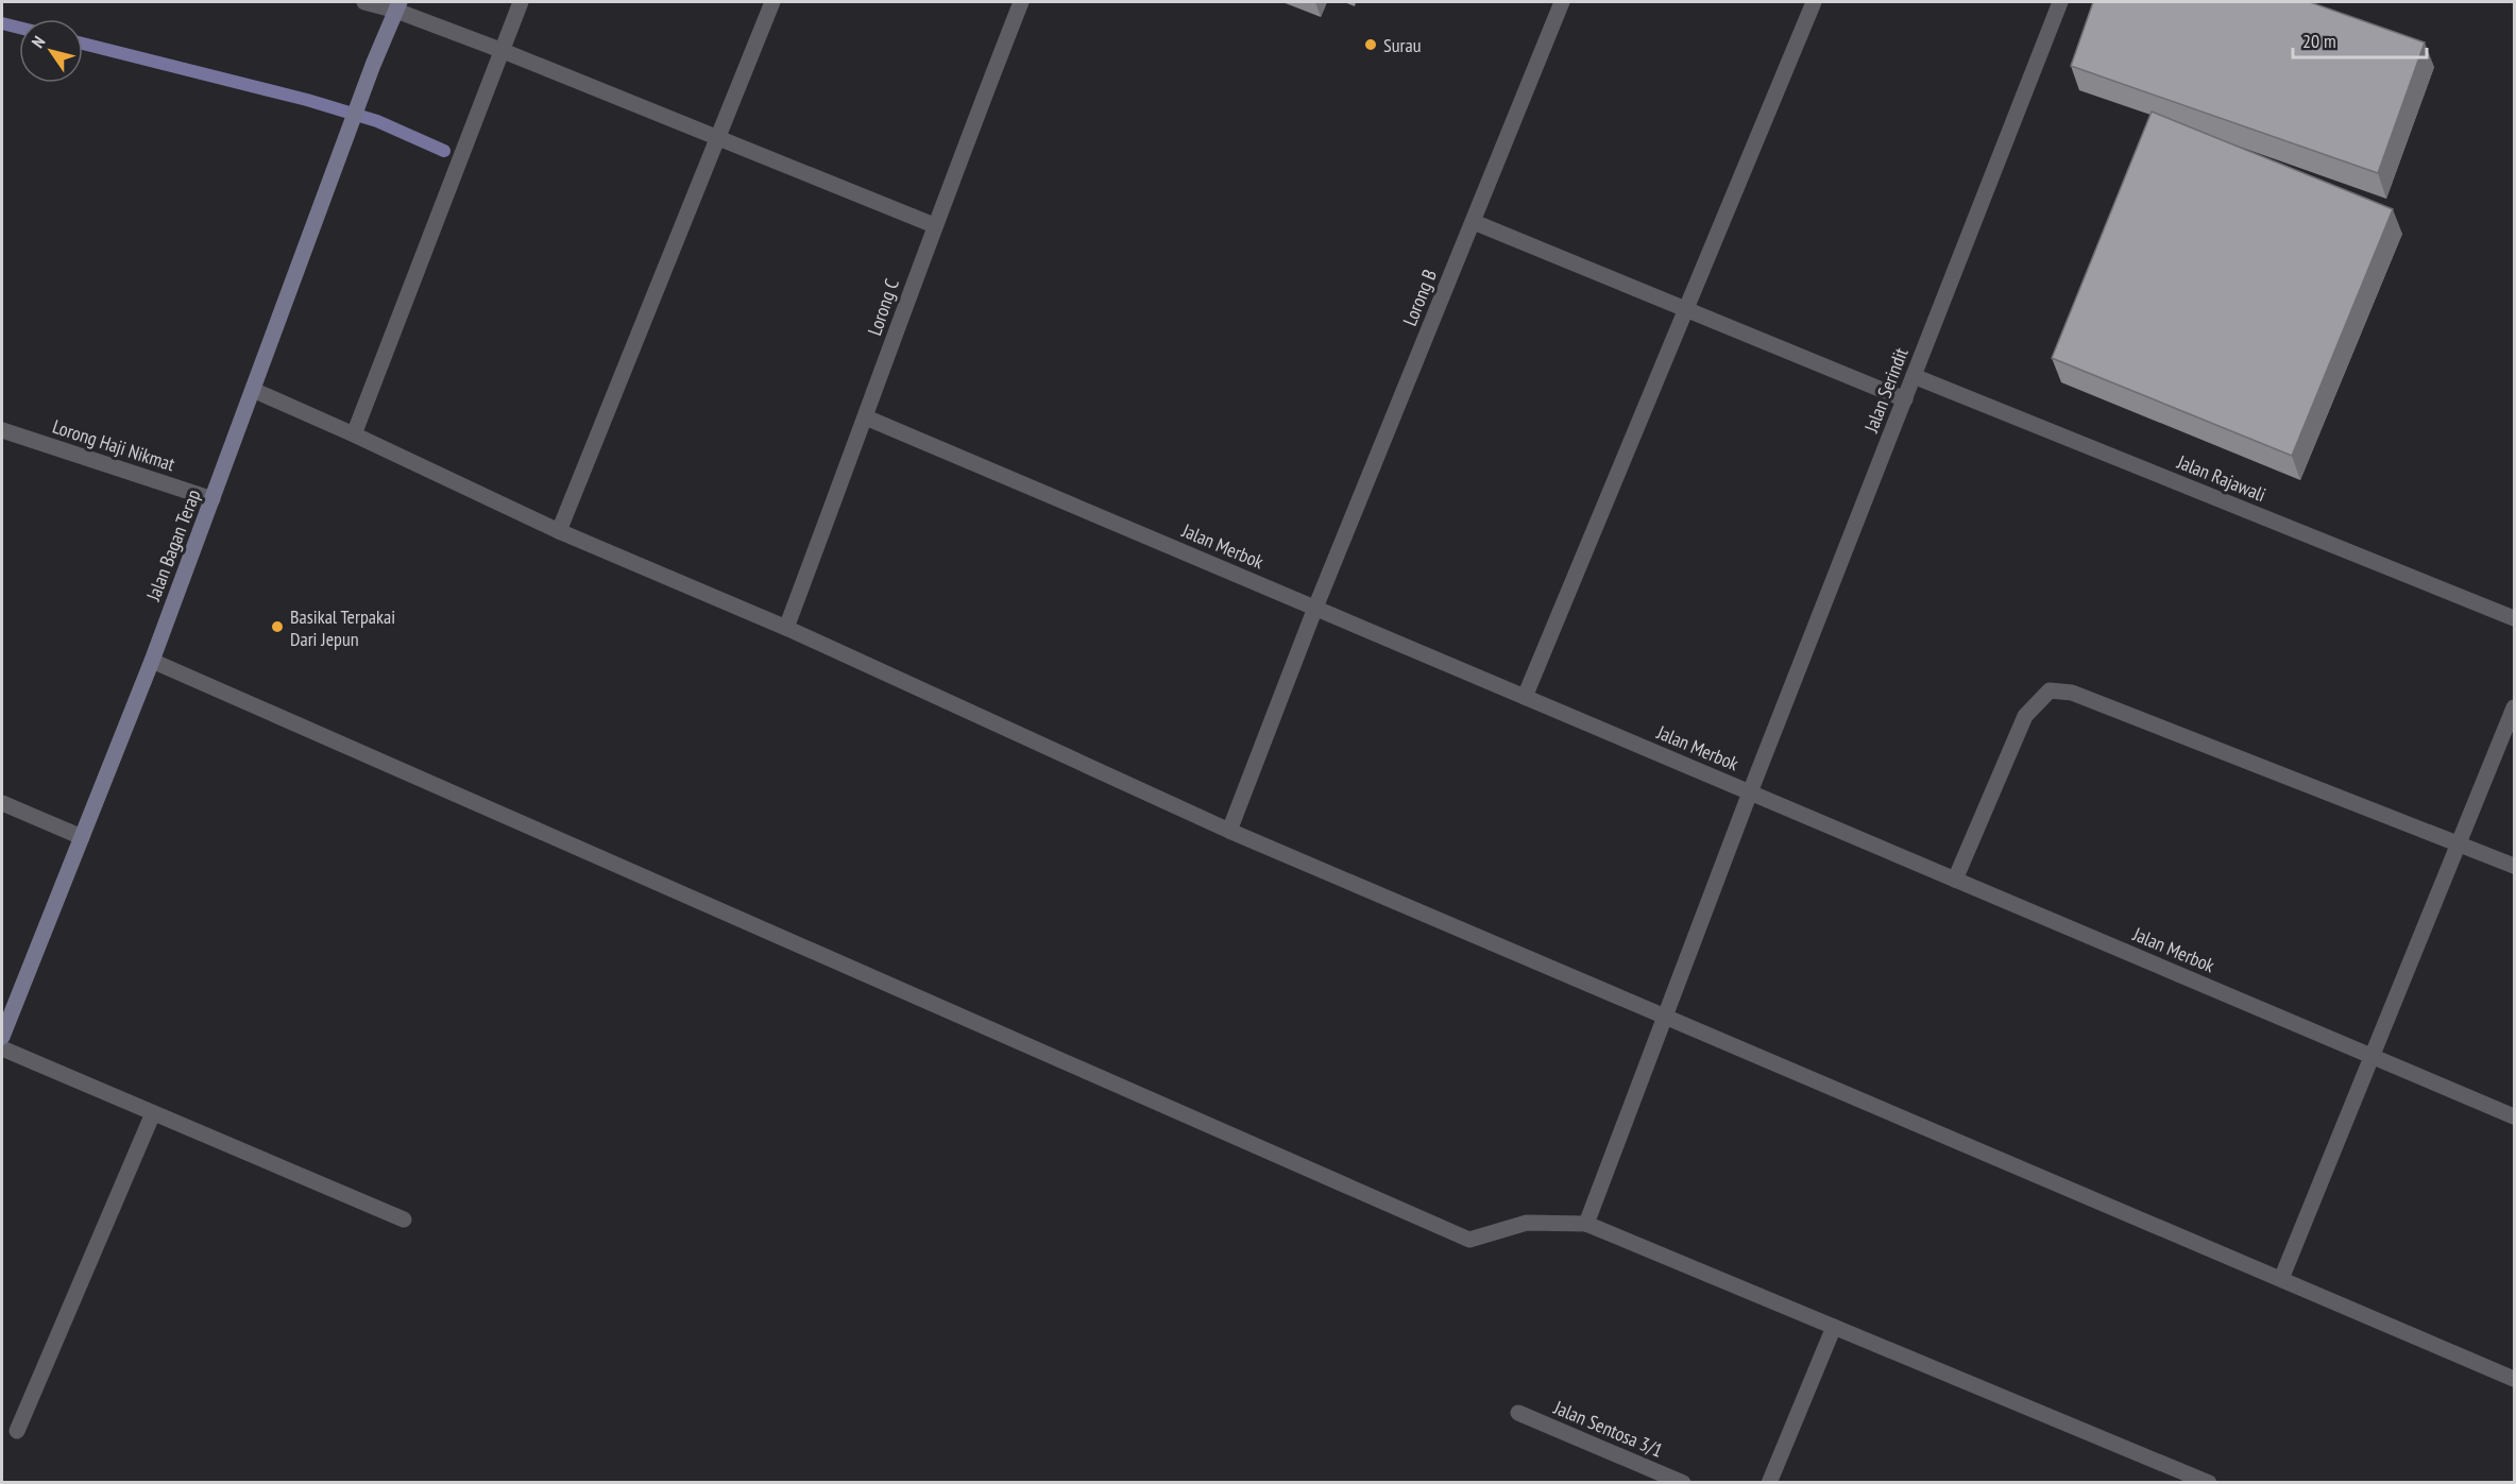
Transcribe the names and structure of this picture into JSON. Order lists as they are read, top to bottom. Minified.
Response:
{"streets":{"main road":["Jalan Bagan Terap"],"street":["Lorong B","Lorong C","Jalan Serindit","Lorong Haji Nikmat","Jalan Rajawali","Jalan Merbok","Jalan Sentosa 3/1"]},"crossings":[["Lorong B","Jalan Merbok"],["Lorong C","Jalan Merbok"],["Jalan Serindit","Jalan Rajawali"],["Jalan Serindit","Jalan Merbok"],["Lorong Haji Nikmat","Jalan Bagan Terap"]],"places":["Surau","Basikal Terpakai Dari Jepun"],"scale_bar":"20 m","north":"top left"}
